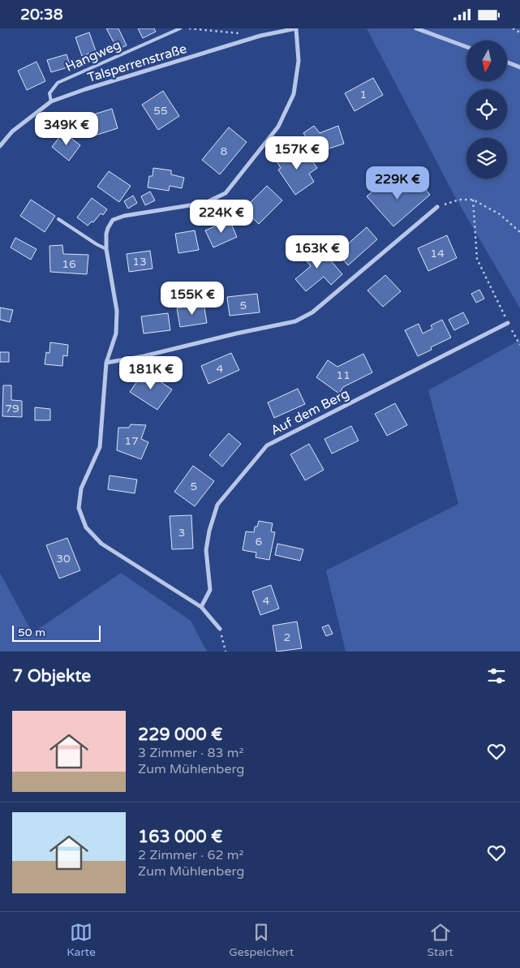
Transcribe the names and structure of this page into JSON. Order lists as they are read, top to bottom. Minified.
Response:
{"streets":{"street":["Talsperrenstraße","Auf dem Berg"],"lane":["Hangweg"]},"crossings":[["Hangweg","Talsperrenstraße"]],"house_numbers":["1","55","8","14","13","16","5","4","11","79","17","5","3","6","30","4","2"],"scale_bar":"50 m","north":"bottom","page":{"status":"20:38","price":["349K €","157K €","229K €","224K €","163K €","155K €","181K €"],"scale":"50 m","heading":"7 Objekte","list":[{"name":"229 000 €","note":"3 Zimmer · 83 m² · Zum Mühlenberg"},{"name":"163 000 €","note":"2 Zimmer · 62 m² · Zum Mühlenberg"}],"tabs":["Karte","Gespeichert","Start"]}}
